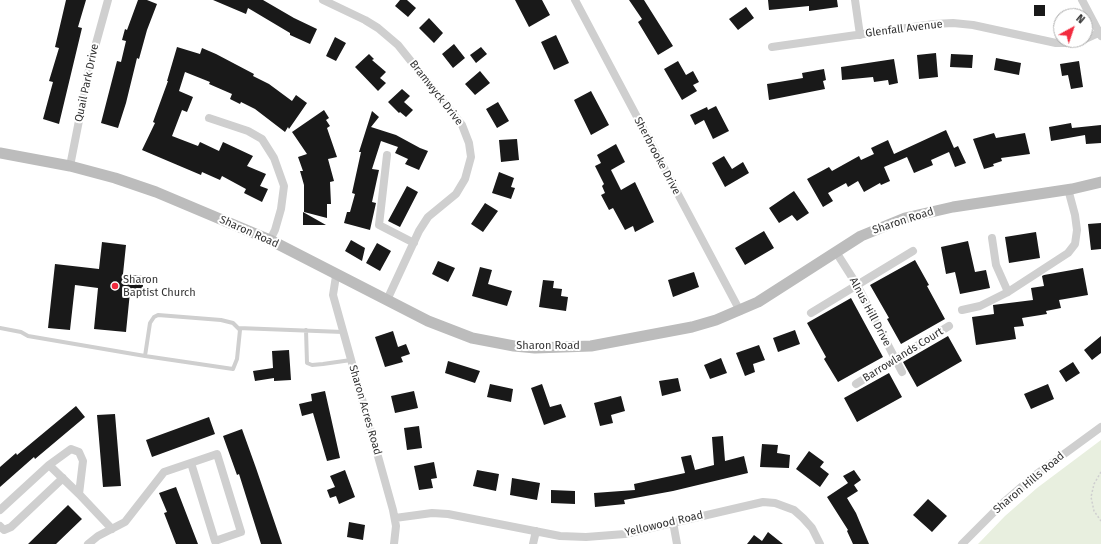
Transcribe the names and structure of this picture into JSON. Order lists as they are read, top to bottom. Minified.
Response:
{"streets":{"main road":["Sharon Road"],"street":["Glenfall Avenue","Quail Park Drive","Bramwyck Drive","Sherbrooke Drive","Alnus Hill Drive","Barrowlands Court","Sharon Acres Road","Sharon Hills Road","Yellowood Road"]},"crossings":[["Quail Park Drive","Sharon Road"],["Bramwyck Drive","Sharon Road"],["Sherbrooke Drive","Sharon Road"],["Sharon Road","Alnus Hill Drive"],["Sharon Road","Sharon Acres Road"],["Alnus Hill Drive","Barrowlands Court"],["Sharon Acres Road","Yellowood Road"]],"places":["Sharon Baptist Church"],"north":"top right"}
